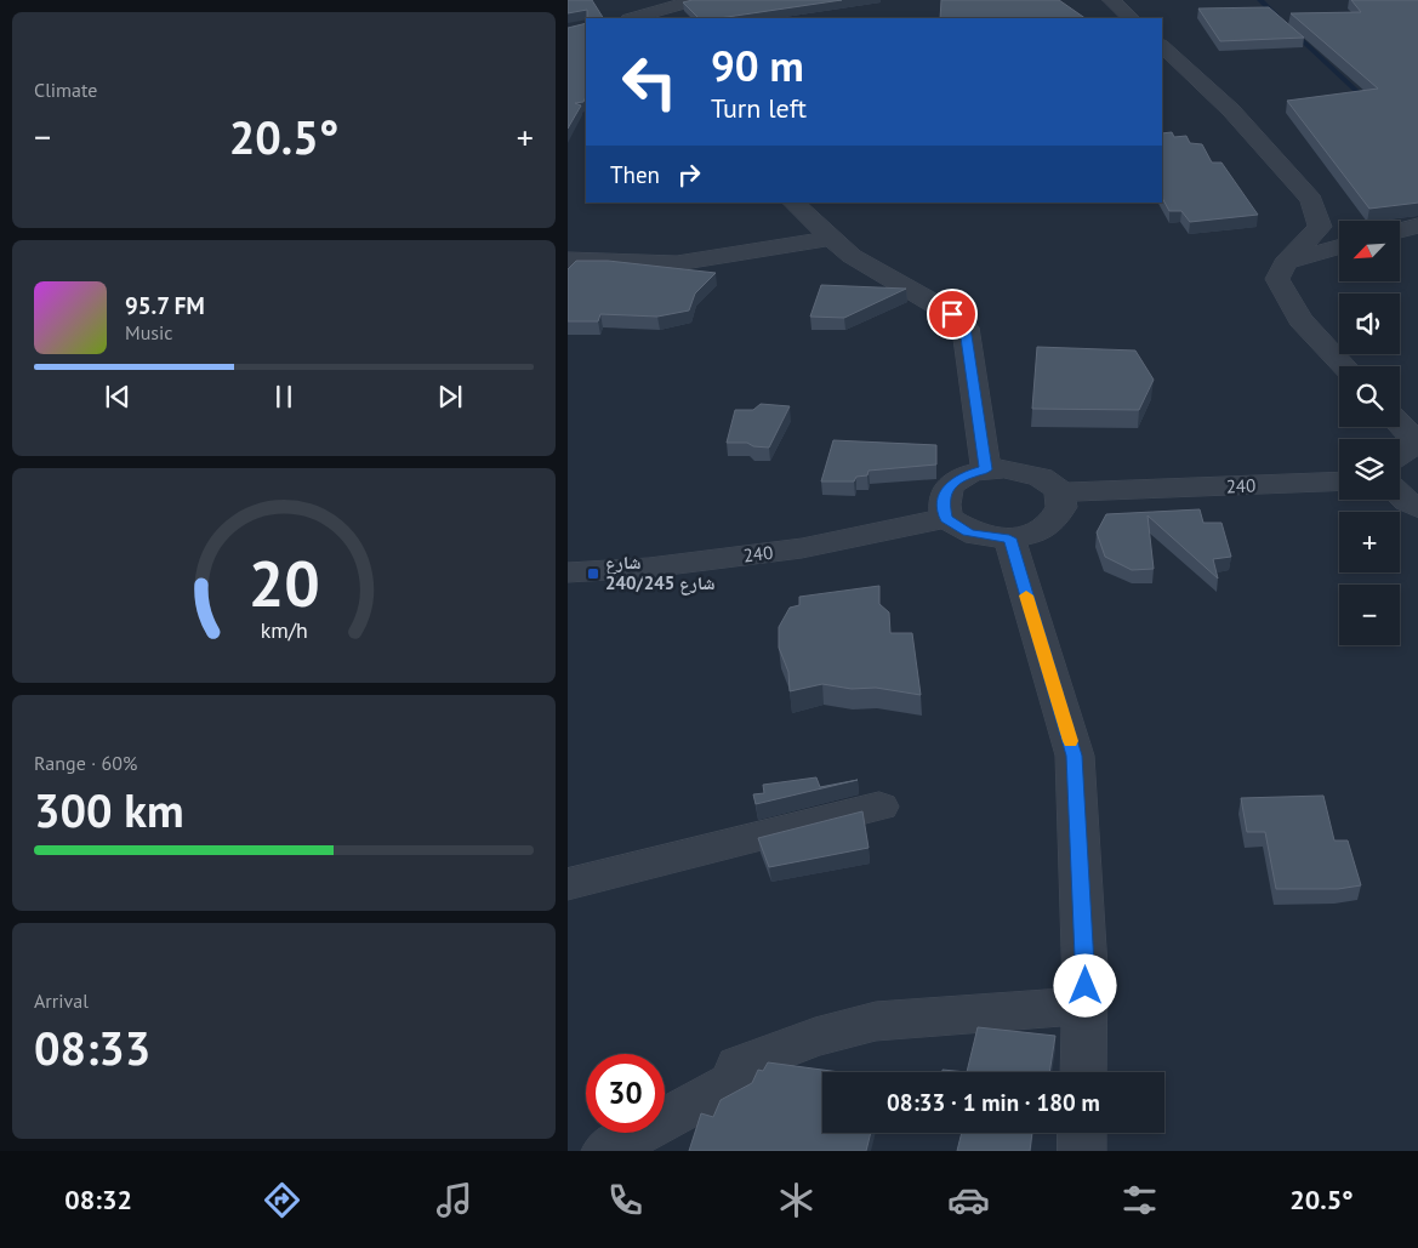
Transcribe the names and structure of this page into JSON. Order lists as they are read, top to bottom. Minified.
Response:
{"streets":{"street":["240"]},"places":{"transit":["شارع 240/شارع 245"]},"north":"bottom left","page":{"tile":["Climate",["Range · 60%","300 km"],["Arrival","08:33"]],"turn":["90 m","Turn left"],"heat":["−","20.5°","+"],"then":"Then","map_buttons":["+","−"],"song":["95.7 FM","Music"],"limit":"30","trip":"08:33 · 1 min · 180 m","tabs":["08:32","20.5°"],"gauge":["20","km/h"]}}
